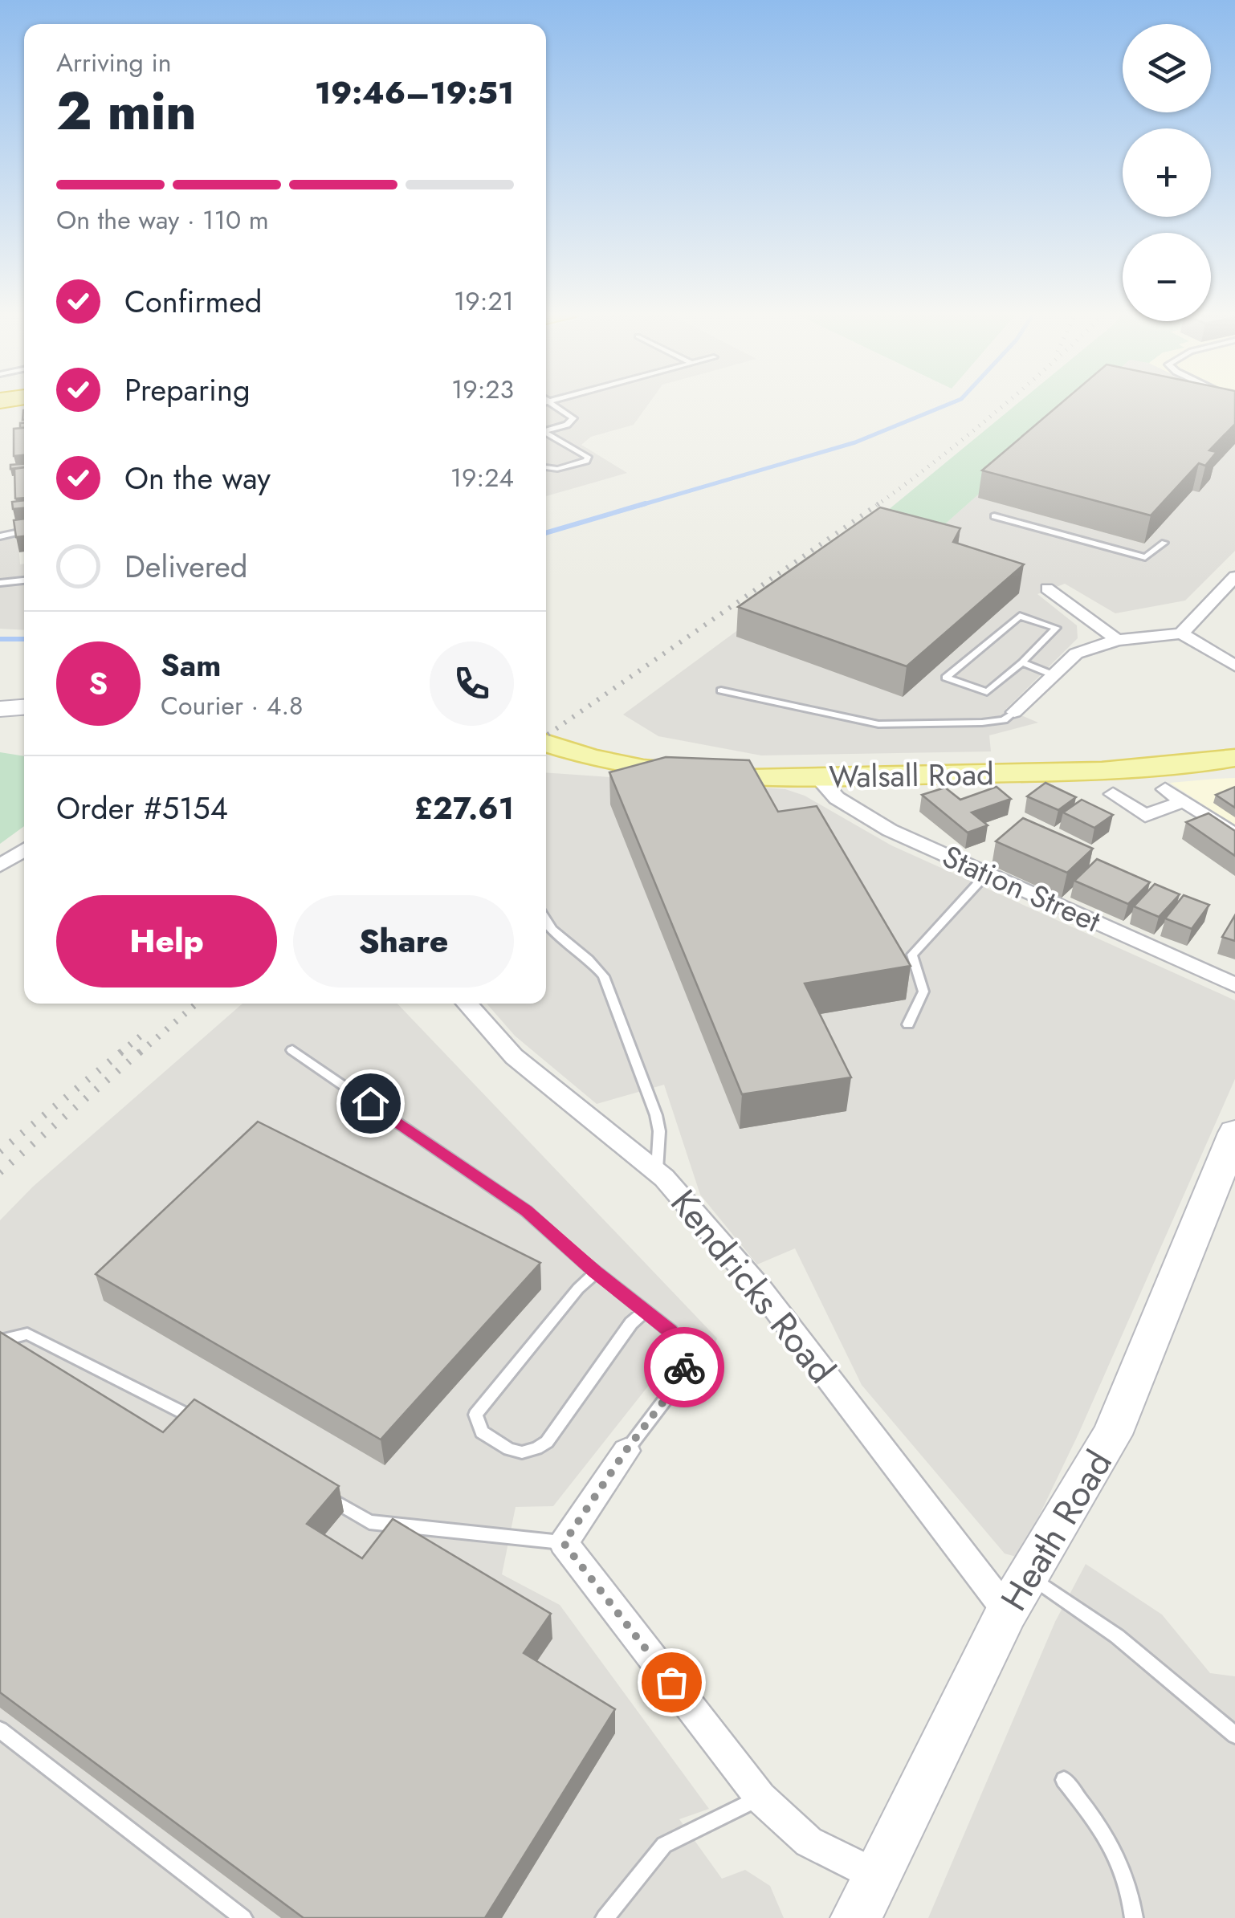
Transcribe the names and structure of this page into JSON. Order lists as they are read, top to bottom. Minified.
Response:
{"streets":{"main road":["Walsall Road"],"street":["Station Street","Kendricks Road","Heath Road"]},"crossings":[["Walsall Road","Station Street"],["Kendricks Road","Heath Road"]],"page":{"map_buttons":["+","−"],"heading":["2 min","Arriving in","19:46–19:51"],"panel":["Sam","Courier · 4.8","Order #5154","£27.61"],"bar":"On the way · 110 m","list":[["Confirmed","19:21"],["Preparing","19:23"],["On the way","19:24"],"Delivered"],"round":"S","buttons":["Help","Share"]}}
